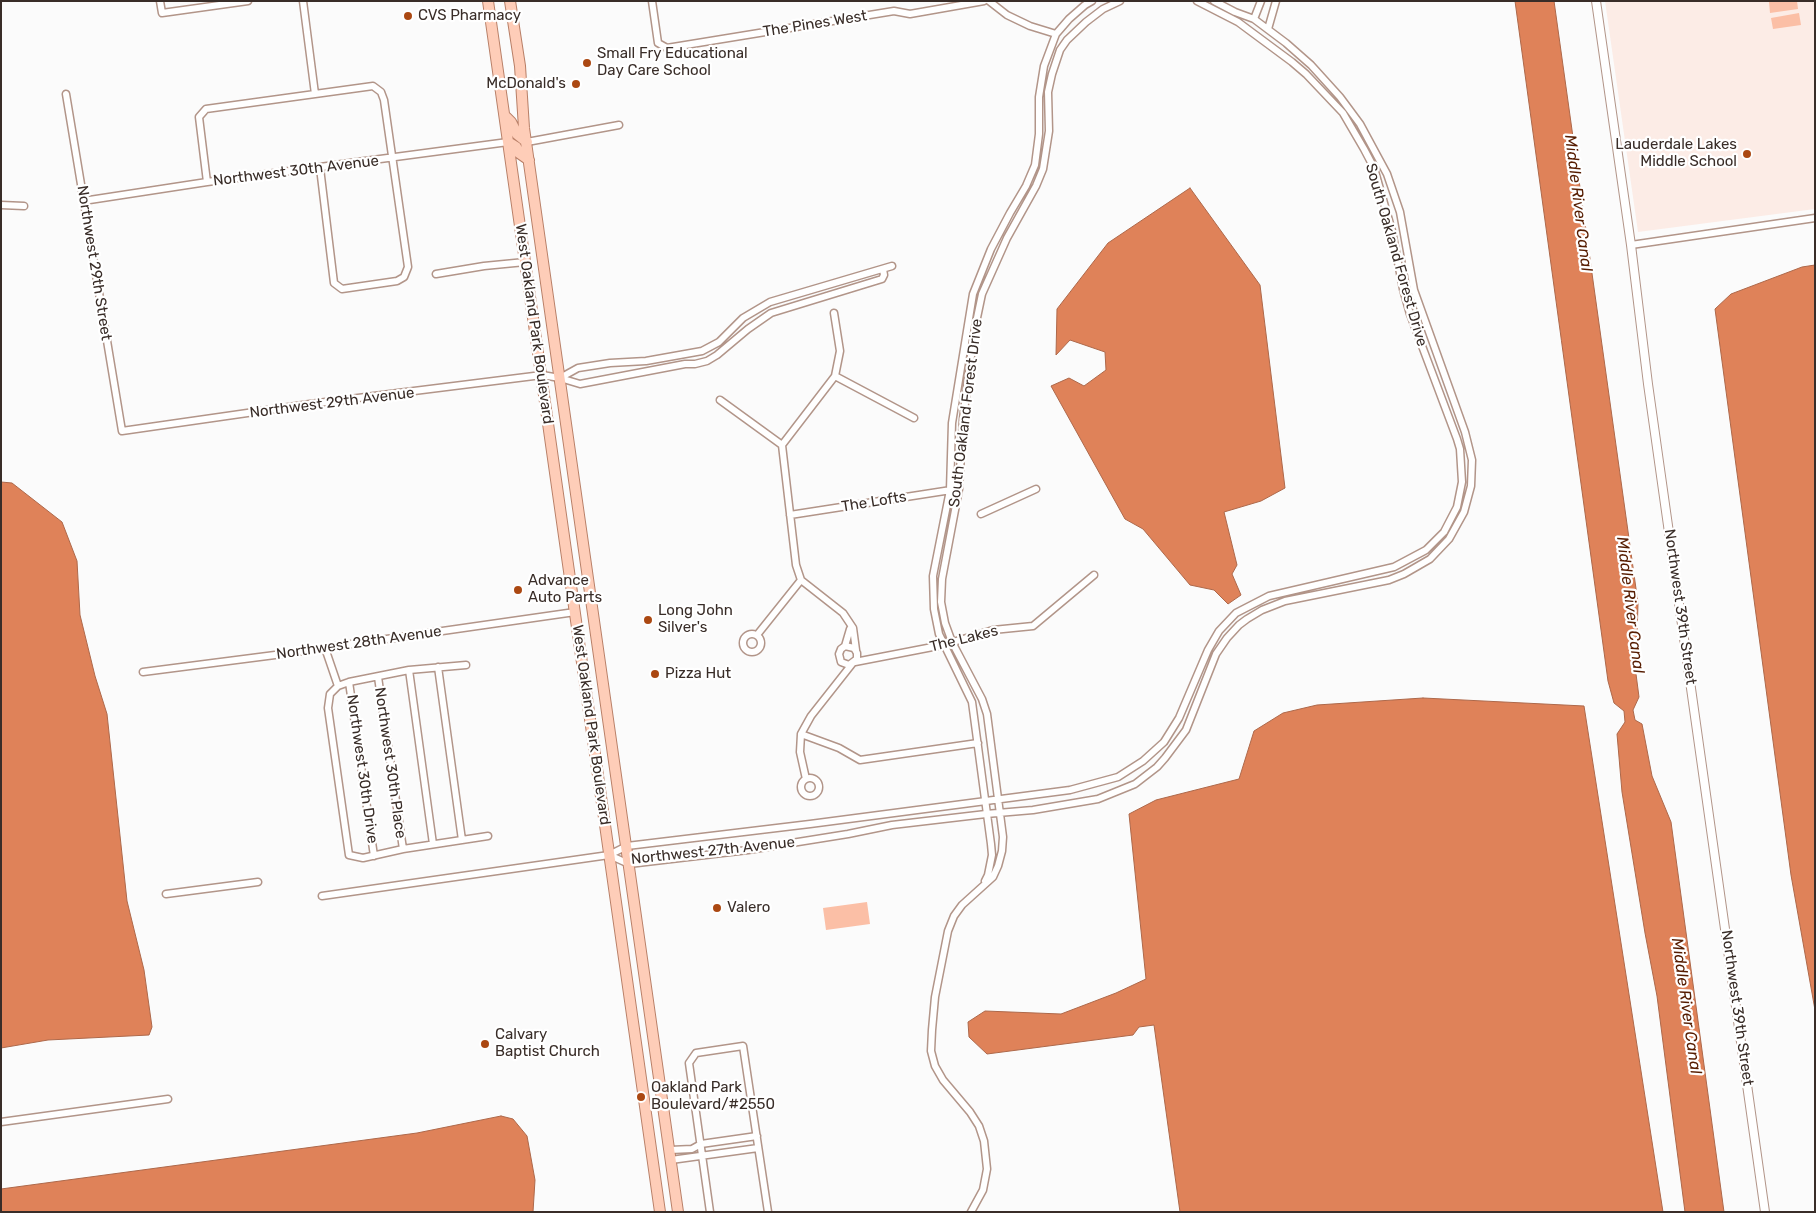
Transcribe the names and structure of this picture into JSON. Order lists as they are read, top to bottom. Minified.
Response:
{"streets":{"main road":["West Oakland Park Boulevard"],"street":["The Pines West","Northwest 30th Avenue","South Oakland Forest Drive","Northwest 29th Street","Northwest 29th Avenue","The Lofts","Northwest 39th Street","The Lakes","Northwest 28th Avenue","Northwest 30th Place","Northwest 30th Drive","Northwest 27th Avenue"]},"crossings":[["Northwest 30th Avenue","Northwest 29th Street"],["Northwest 30th Avenue","West Oakland Park Boulevard"],["South Oakland Forest Drive","West Oakland Park Boulevard"],["South Oakland Forest Drive","The Lofts"],["South Oakland Forest Drive","The Lakes"],["South Oakland Forest Drive","Northwest 27th Avenue"],["Northwest 29th Street","Northwest 29th Avenue"],["West Oakland Park Boulevard","Northwest 29th Avenue"],["West Oakland Park Boulevard","Northwest 28th Avenue"],["West Oakland Park Boulevard","Northwest 27th Avenue"]],"water":["Middle River Canal"],"places":["CVS Pharmacy","Small Fry Educational Day Care School","McDonald's","Lauderdale Lakes Middle School","Advance Auto Parts","Long John Silver's","Pizza Hut","Valero","Calvary Baptist Church","Oakland Park Boulevard/#2550"]}
